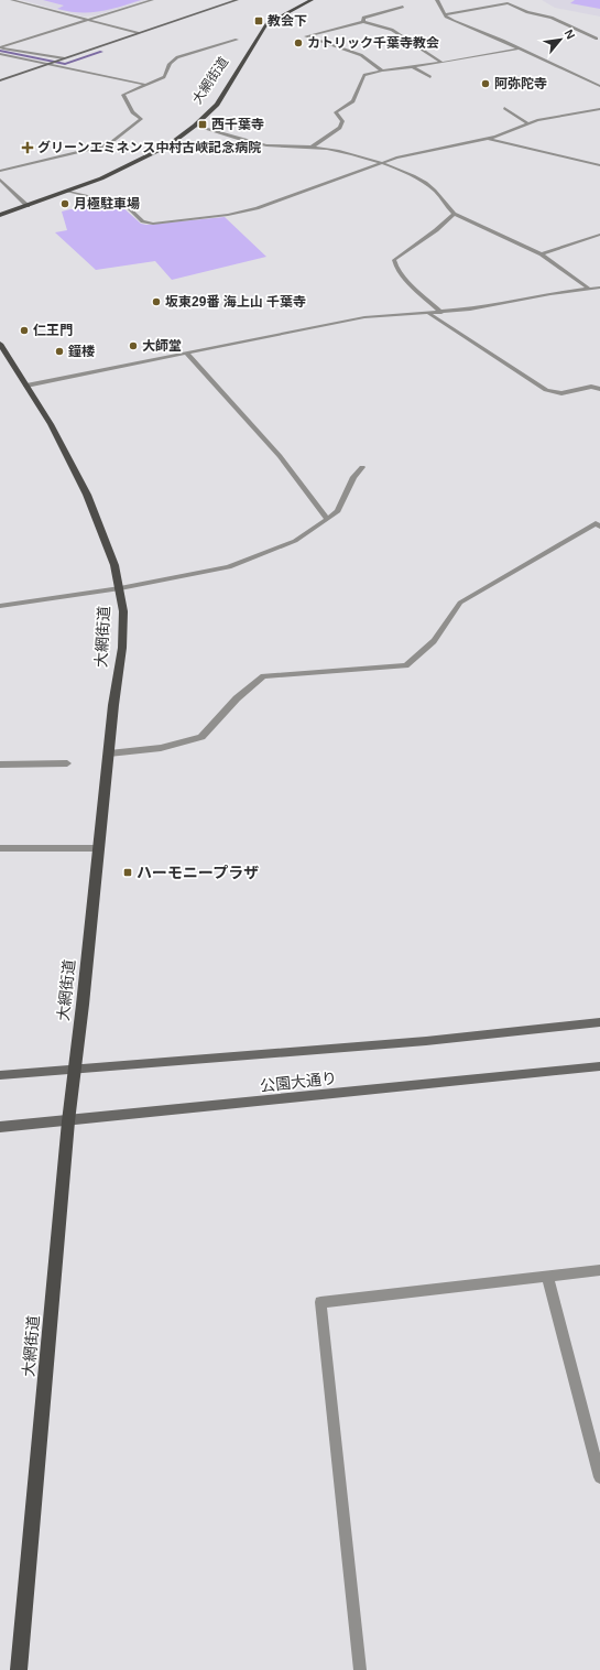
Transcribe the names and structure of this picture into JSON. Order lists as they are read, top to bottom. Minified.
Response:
{"streets":{"main road":["大網街道"],"street":["公園大通り"]},"crossings":[["大網街道","公園大通り"]],"places":{"transit":["教会下","西千葉寺","ハーモニープラザ"],"other":["カトリック千葉寺教会","阿弥陀寺","月極駐車場","坂東29番 海上山 千葉寺","仁王門","大師堂","鐘楼"],"health":["グリーンエミネンス中村古峡記念病院"]},"north":"top right"}
